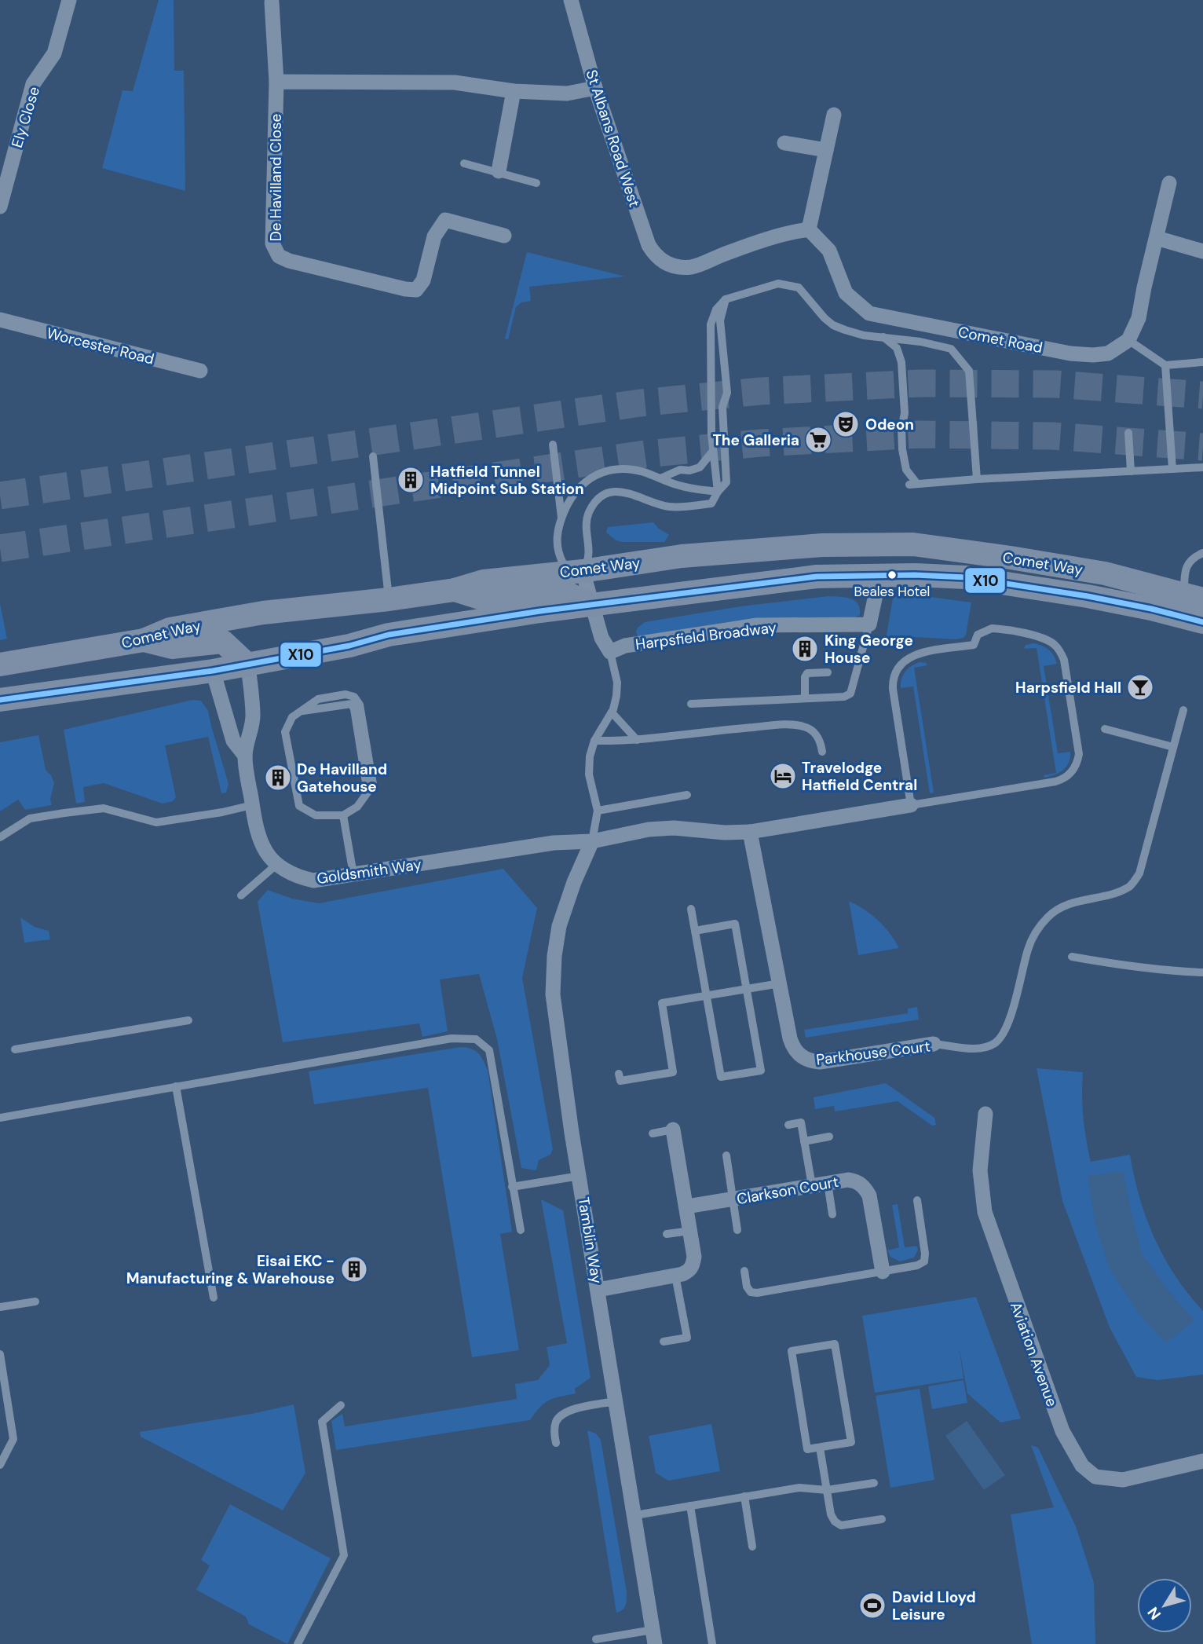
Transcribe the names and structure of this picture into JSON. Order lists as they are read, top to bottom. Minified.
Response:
{"streets":{"main road":["Comet Way"],"street":["Ely Close","St Albans Road West","De Havilland Close","Comet Road","Worcester Road","Harpsfield Broadway","Goldsmith Way","Parkhouse Court","Clarkson Court","Tamblin Way","Aviation Avenue"]},"crossings":[["St Albans Road West","Comet Road"],["Comet Way","Goldsmith Way"],["Goldsmith Way","Parkhouse Court"],["Goldsmith Way","Tamblin Way"]],"places":{"theatre":["Odeon"],"supermarket":["The Galleria"],"building":["Hatfield Tunnel Midpoint Sub Station","King George House","De Havilland Gatehouse","Eisai EKC - Manufacturing & Warehouse"],"other":["Beales Hotel"],"bar":["Harpsfield Hall"],"hotel":["Travelodge Hatfield Central"],"sports":["David Lloyd Leisure"]},"lines":["transit line X10"],"north":"bottom left"}
